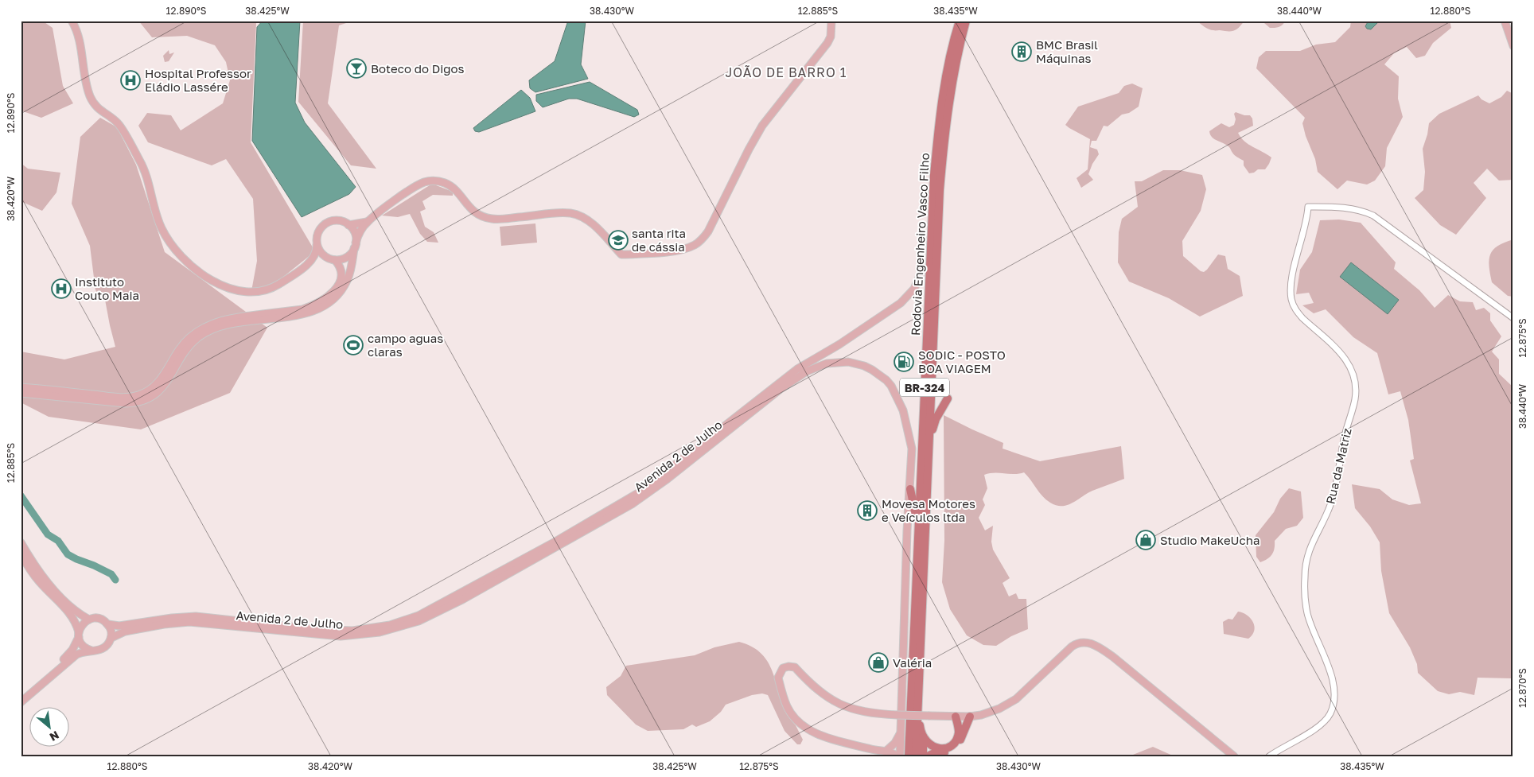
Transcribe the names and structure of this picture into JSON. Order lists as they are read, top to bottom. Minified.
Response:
{"streets":{"highway":["Rodovia Engenheiro Vasco Filho","BR-324"],"main road":["Avenida 2 de Julho"],"street":["Rua da Matriz"]},"districts":["JOÃO DE BARRO 1"],"places":{"building":["BMC Brasil Máquinas","Movesa Motores e Veículos ltda"],"bar":["Boteco do Digos"],"hospital":["Hospital Professor Eládio Lassére","Instituto Couto Maia"],"school or university":["santa rita de cássia"],"sports":["campo aguas claras"],"fuel station":["SODIC - POSTO BOA VIAGEM"],"shop":["Studio MakeUcha","Valéria"]},"north":"bottom right","coordinates":["12.890°S","38.425°W","38.430°W","12.885°S","38.435°W","38.440°W","12.880°S","38.420°W","12.875°S","12.870°S"]}
